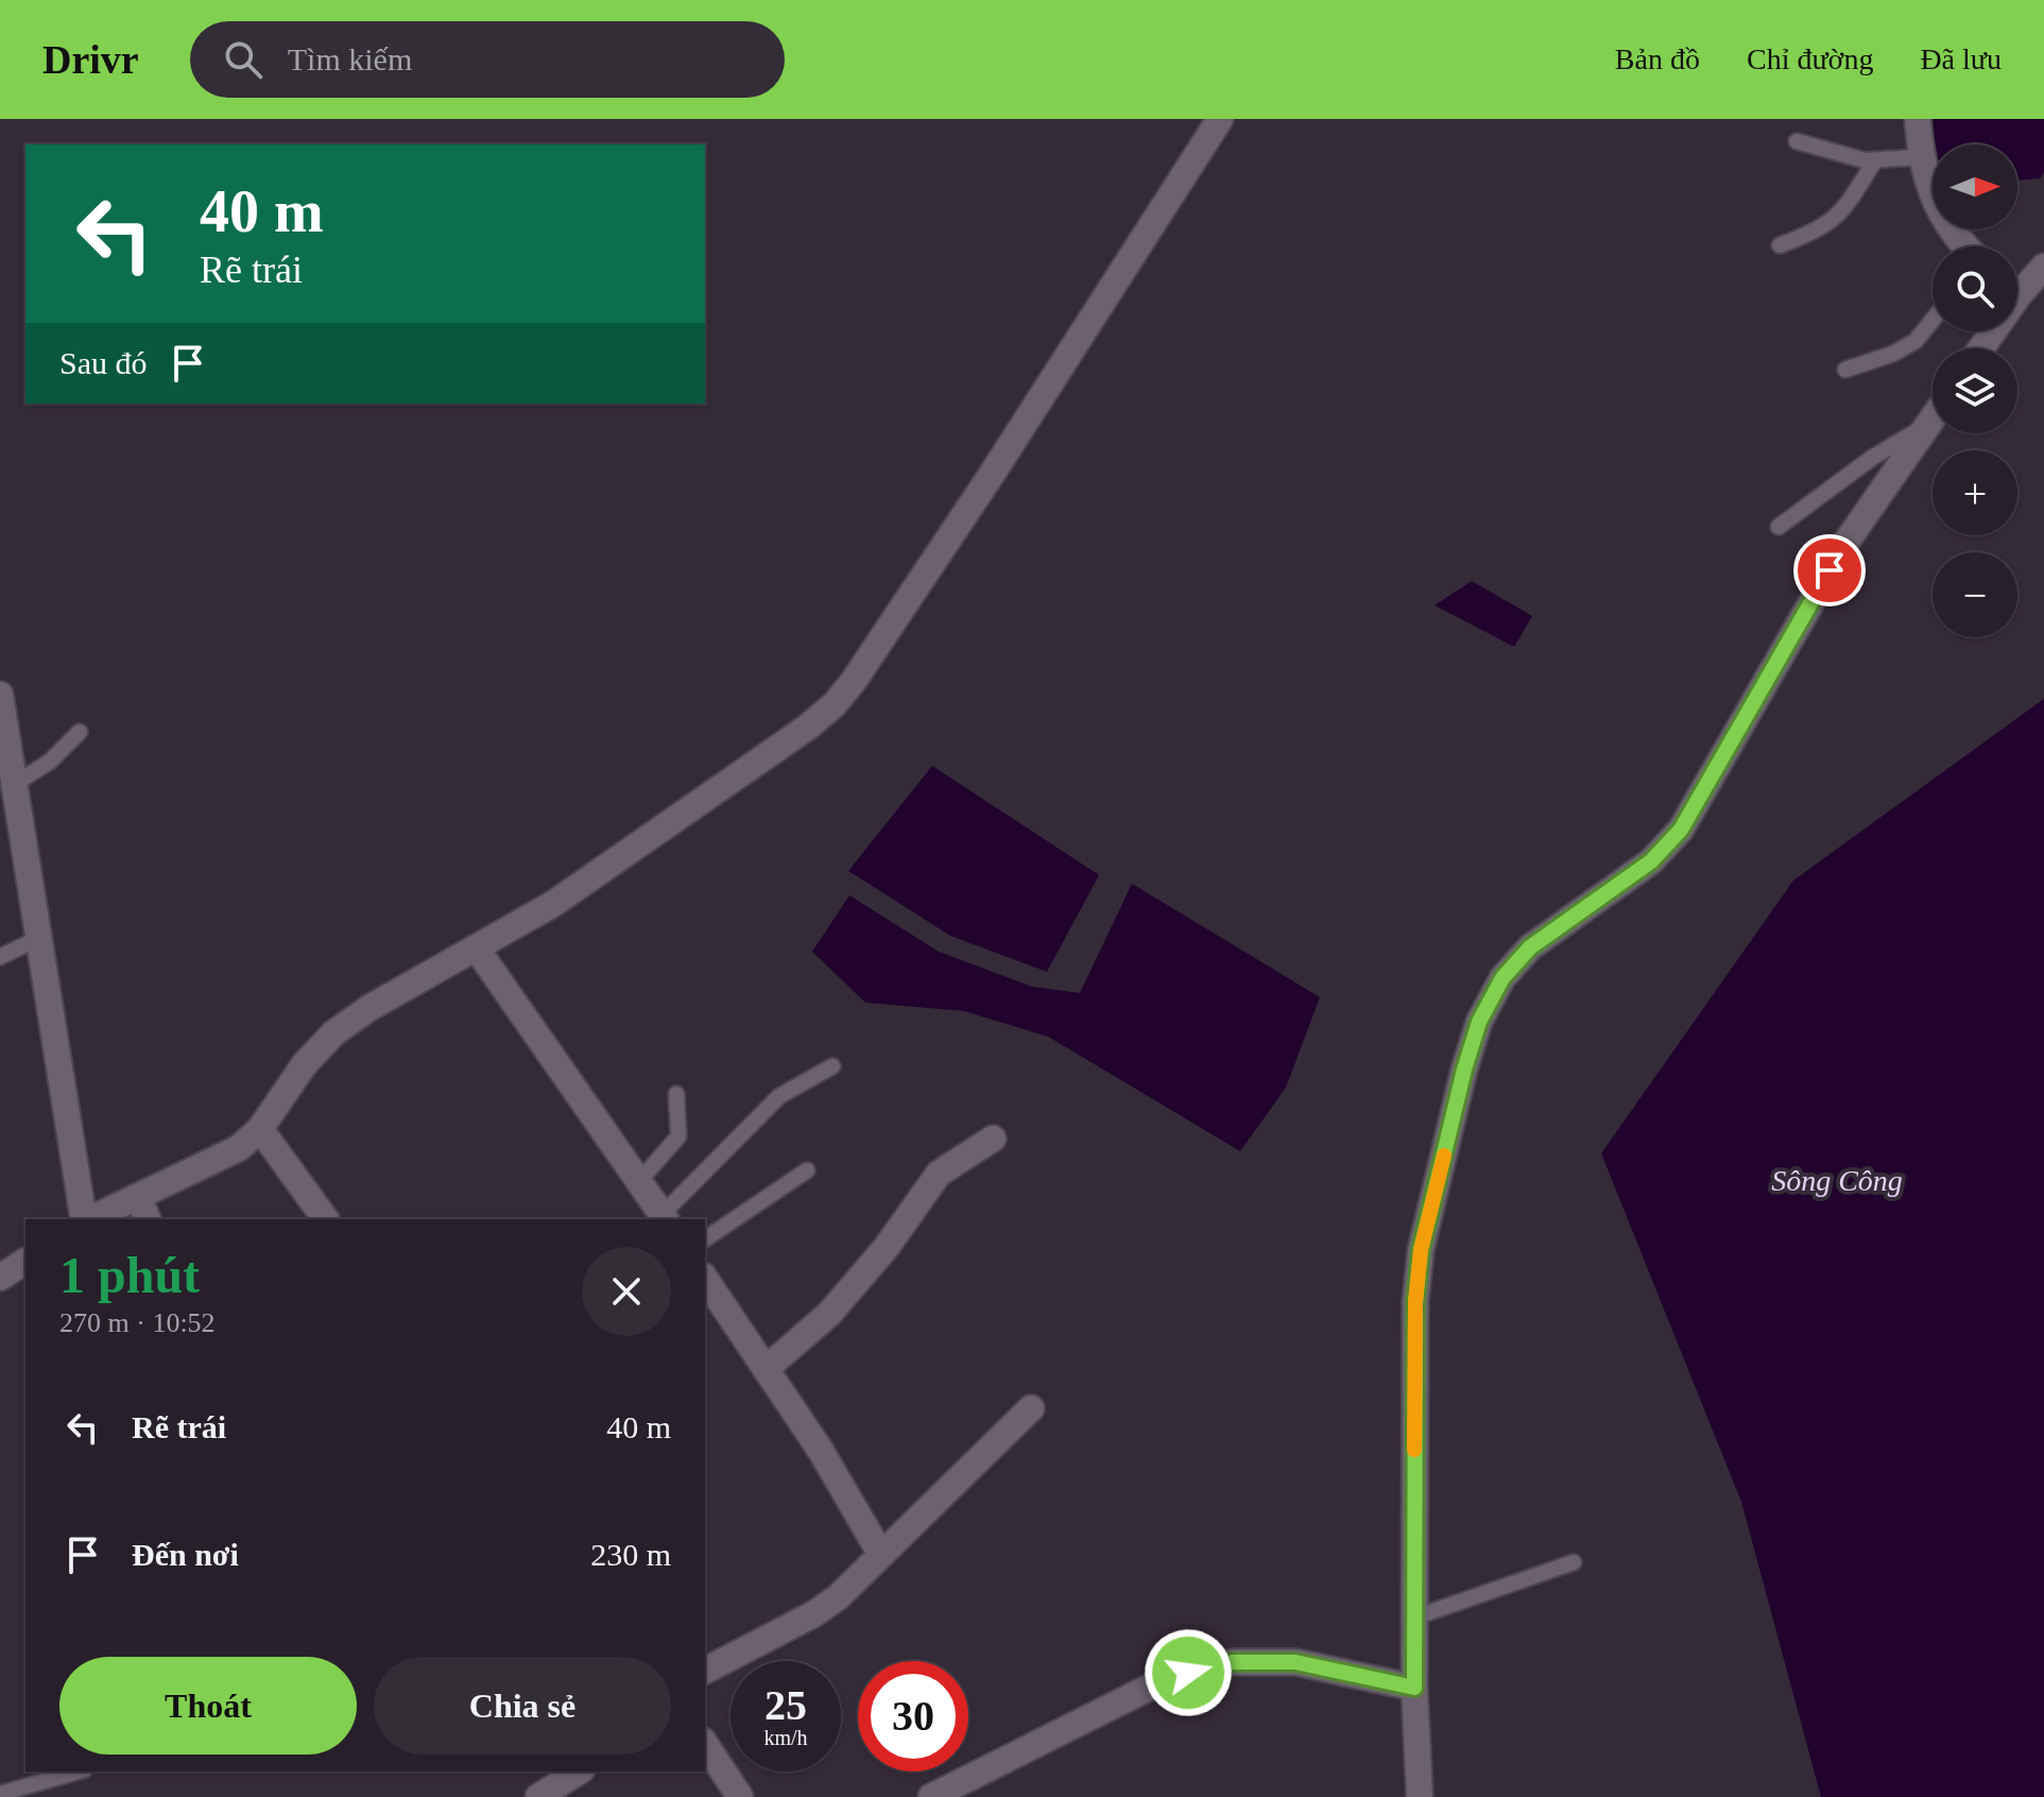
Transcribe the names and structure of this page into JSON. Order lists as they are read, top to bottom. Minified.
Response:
{"water":["Sông Công"],"north":"right","page":{"header":"Drivr","search":"Tìm kiếm","nav":["Bản đồ","Chỉ đường","Đã lưu"],"map_buttons":["+","−"],"turn":["40 m","Rẽ trái"],"then":"Sau đó","heading":["1 phút","270 m · 10:52"],"list":[{"name":"Rẽ trái","value":"40 m"},{"name":"Đến nơi","value":"230 m"}],"buttons":["Thoát","Chia sẻ"],"speed":"25 km/h","limit":"30"}}
